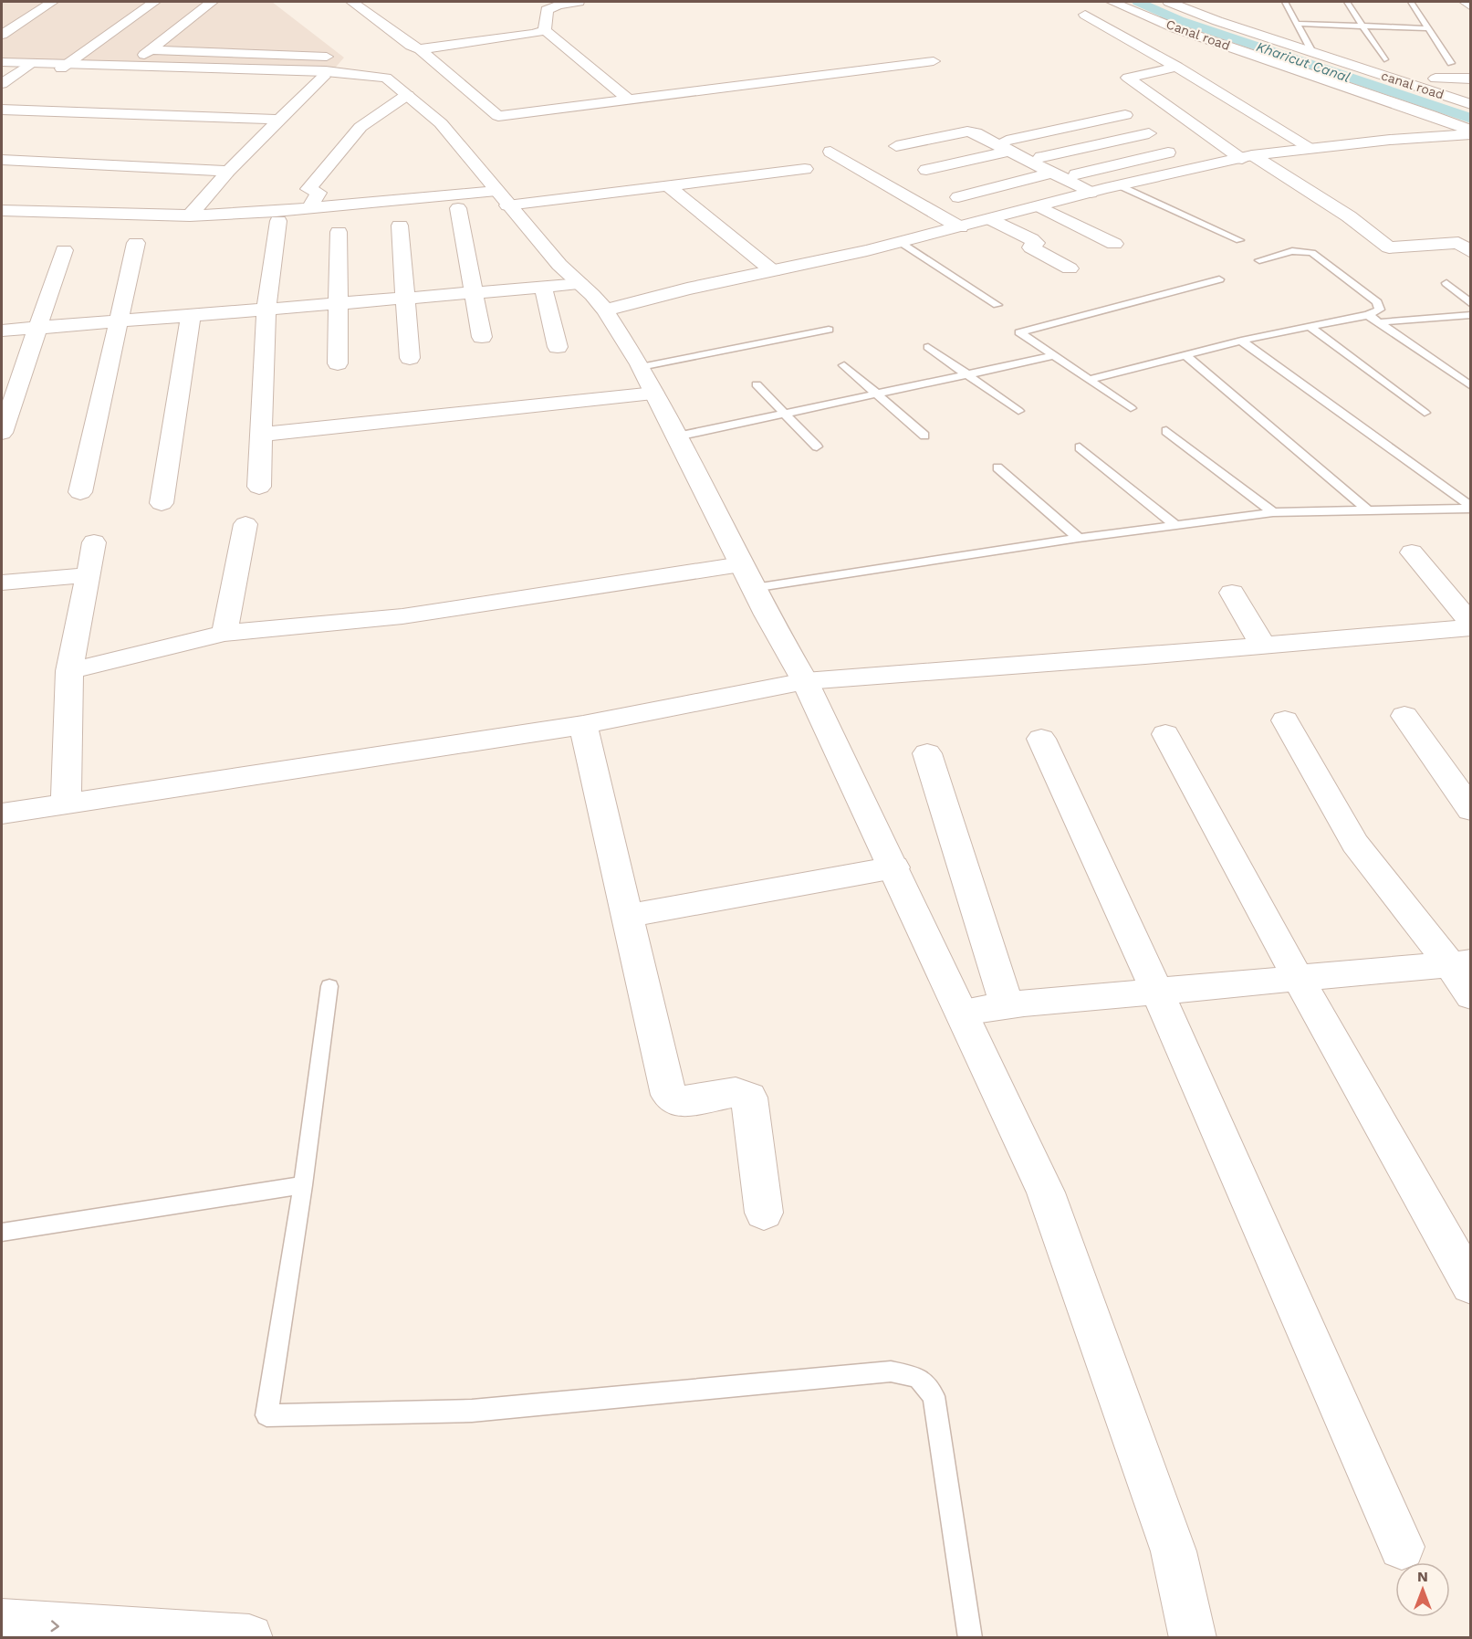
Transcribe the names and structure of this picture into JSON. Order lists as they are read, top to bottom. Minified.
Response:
{"streets":{"street":["Canal road","canal road"]},"water":["Kharicut Canal"],"north":"top"}
